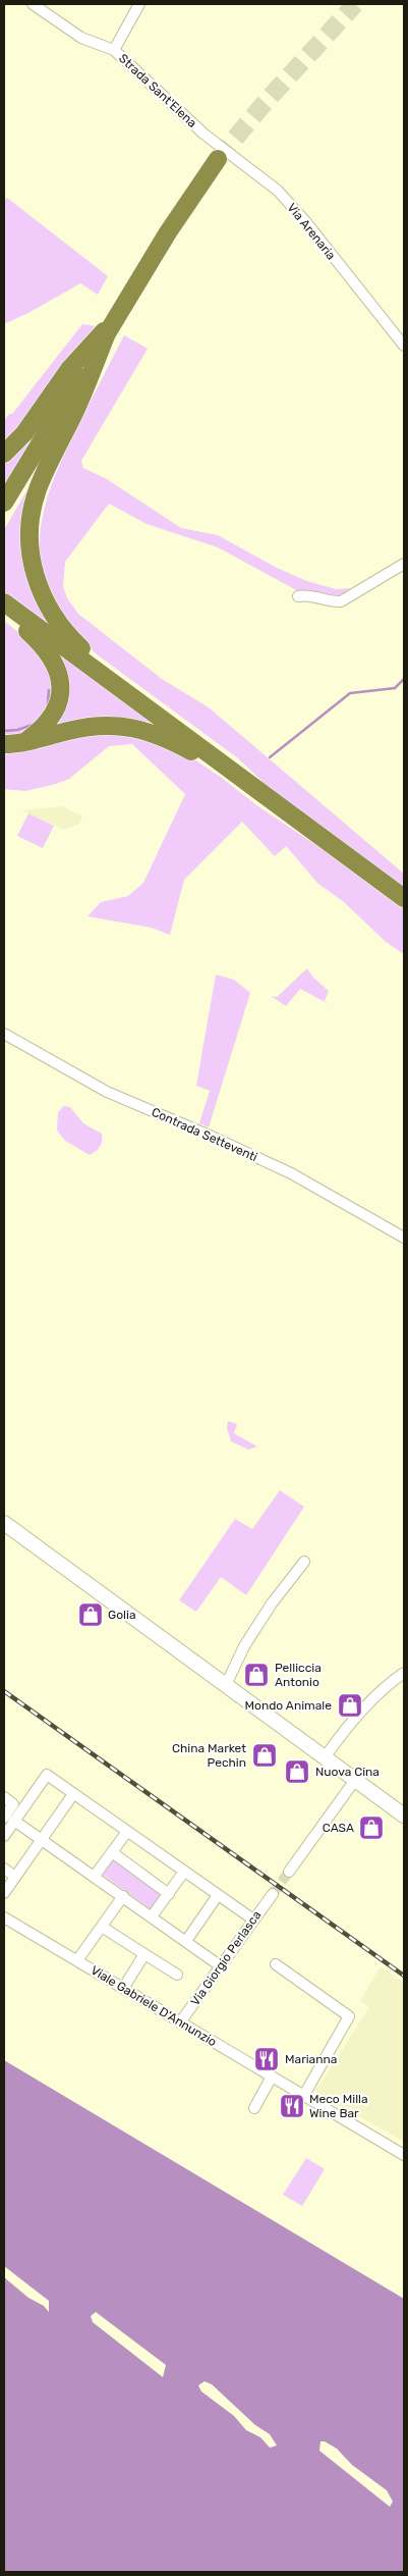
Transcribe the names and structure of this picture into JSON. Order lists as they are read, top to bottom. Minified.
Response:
{"streets":{"street":["Strada Sant'Elena","Via Arenaria","Contrada Setteventi","Via Giorgio Perlasca","Viale Gabriele D'Annunzio"]},"crossings":[["Strada Sant'Elena","Via Arenaria"],["Via Giorgio Perlasca","Viale Gabriele D'Annunzio"]],"places":{"shop":["Golia","Pelliccia Antonio","Mondo Animale","China Market Pechin","Nuova Cina","CASA"],"restaurant":["Marianna","Meco Milla Wine Bar"]}}
